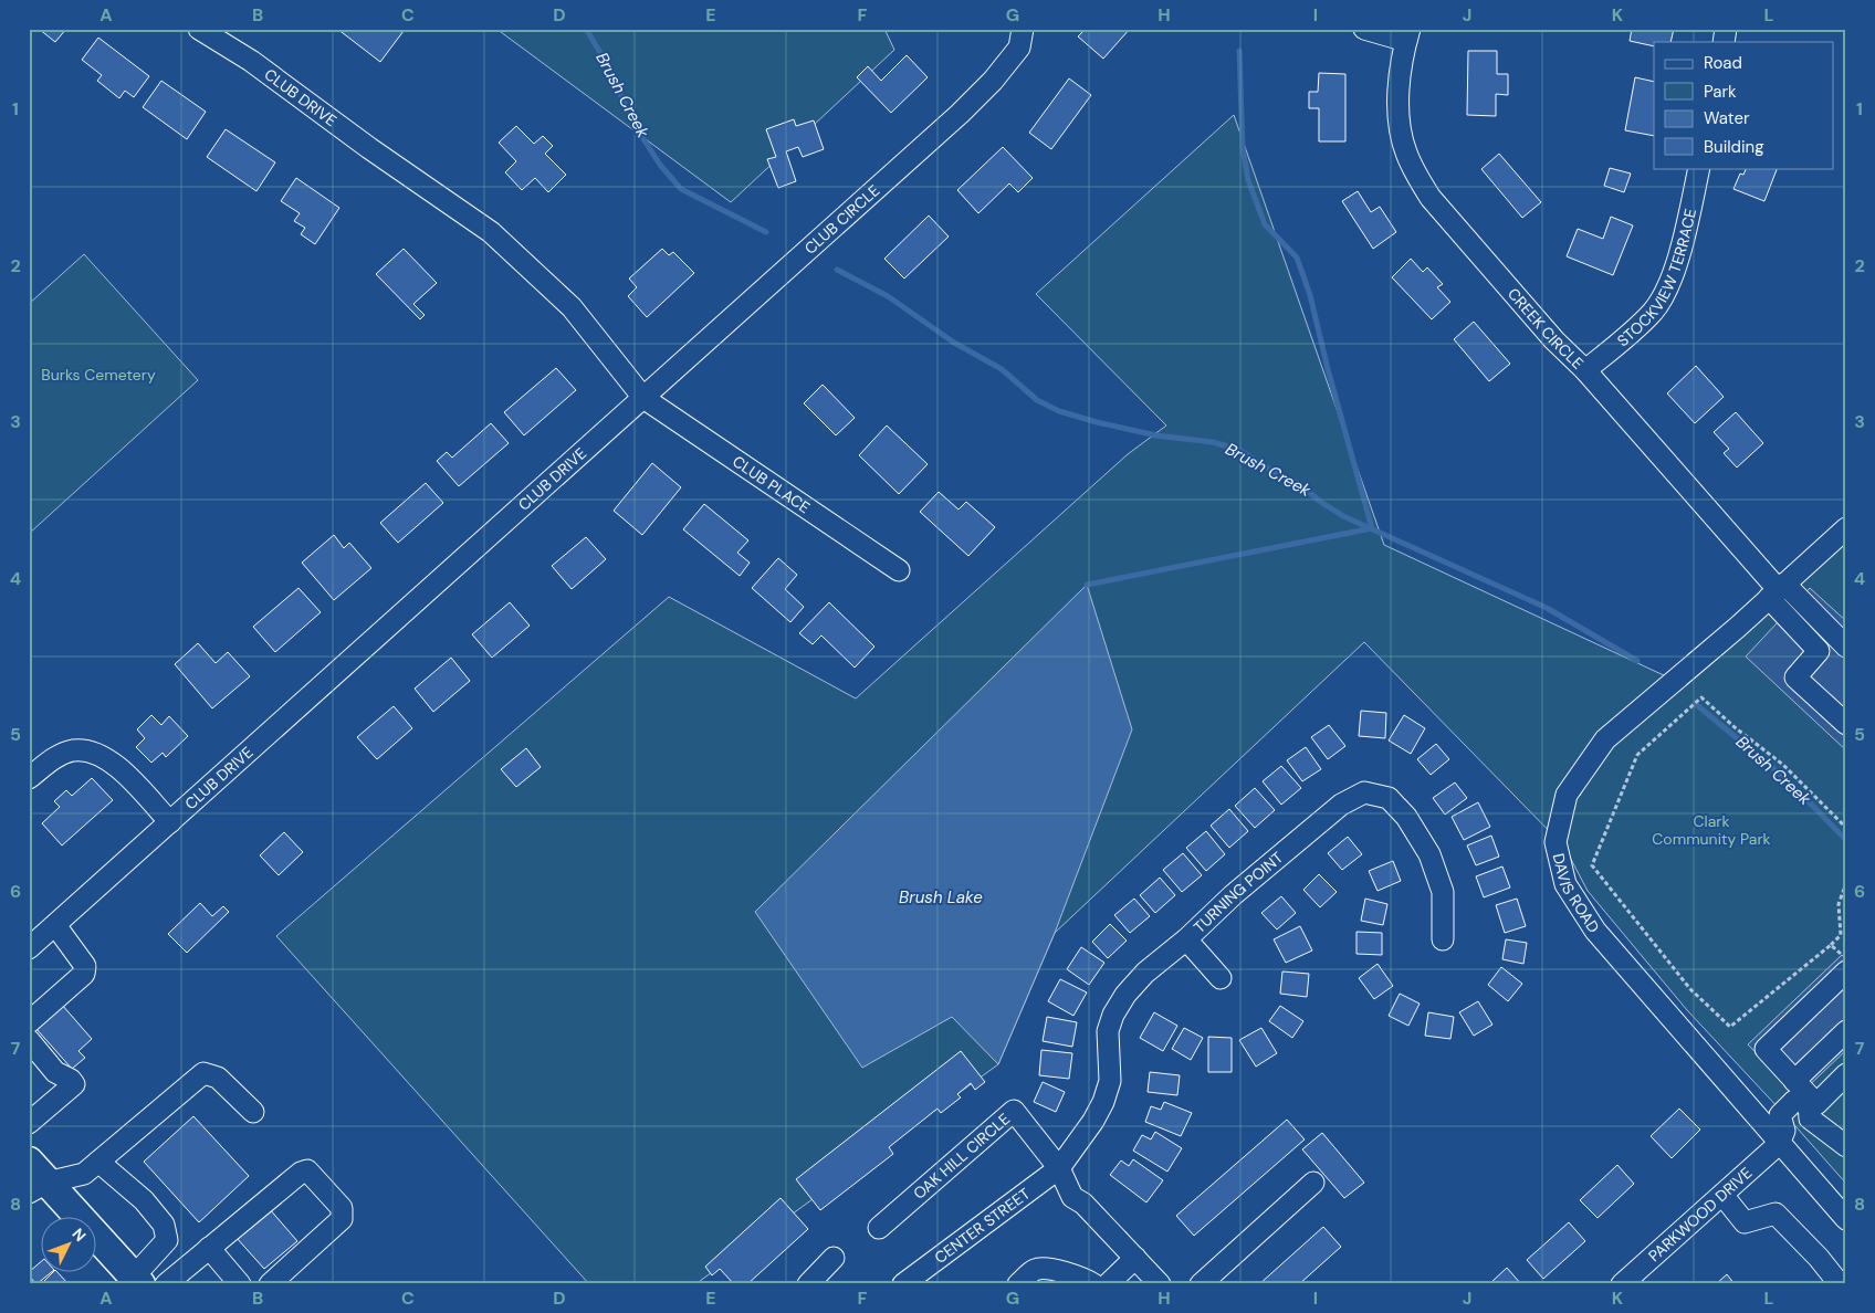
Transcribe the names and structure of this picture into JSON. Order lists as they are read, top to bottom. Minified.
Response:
{"streets":{"street":["CLUB DRIVE","CLUB CIRCLE","STOCKVIEW TERRACE","CREEK CIRCLE","CLUB PLACE","DAVIS ROAD","TURNING POINT","OAK HILL CIRCLE","PARKWOOD DRIVE","CENTER STREET"]},"crossings":[["CLUB DRIVE","CLUB CIRCLE"],["CLUB DRIVE","CLUB PLACE"],["CLUB CIRCLE","CLUB PLACE"],["STOCKVIEW TERRACE","CREEK CIRCLE"],["CREEK CIRCLE","DAVIS ROAD"],["DAVIS ROAD","PARKWOOD DRIVE"],["TURNING POINT","OAK HILL CIRCLE"],["TURNING POINT","CENTER STREET"],["OAK HILL CIRCLE","CENTER STREET"]],"water":["Brush Creek","Brush Lake"],"parks":["Burks Cemetery","Clark Community Park"],"legend":["Road","Park","Water","Building"],"north":"top right","grid":{"columns":["A","B","C","D","E","F","G","H","I","J","K","L"],"rows":["1","2","3","4","5","6","7","8"]}}
